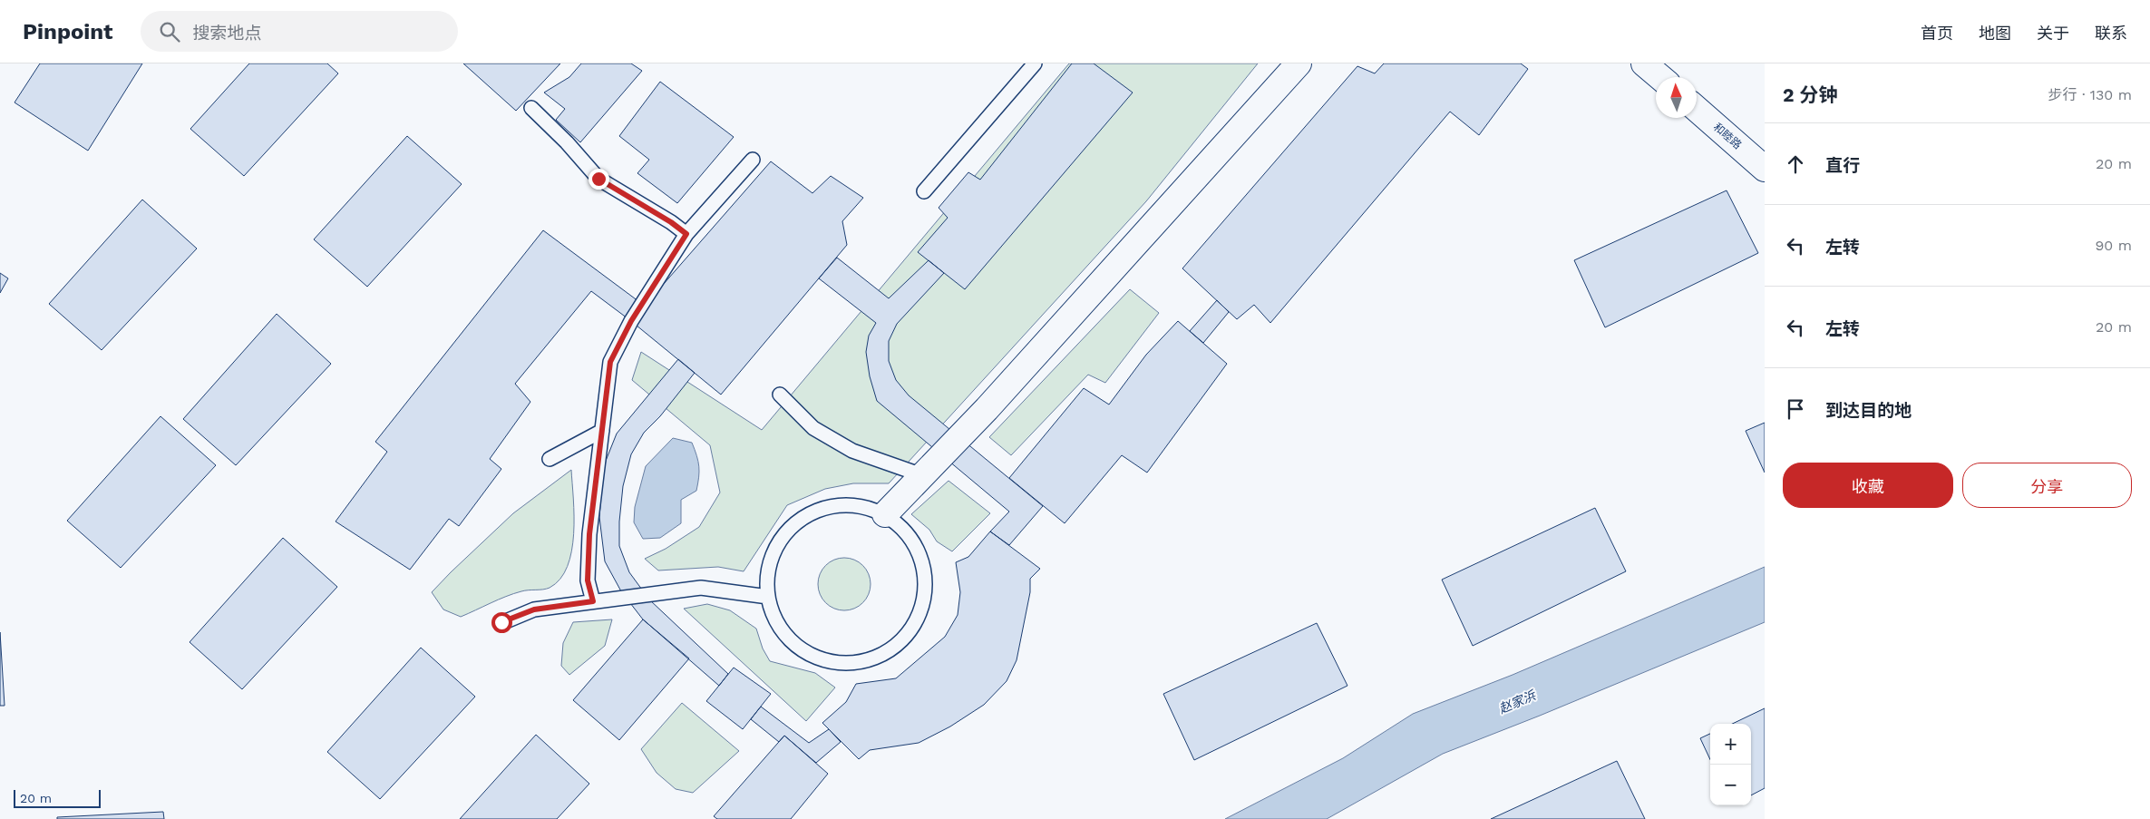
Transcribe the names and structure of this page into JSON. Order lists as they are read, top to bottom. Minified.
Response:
{"streets":{"street":["和睦路"]},"water":["赵家浜"],"scale_bar":"20 m","north":"top","page":{"header":"Pinpoint","search":"搜索地点","nav":["首页","地图","关于","联系"],"heading":["2 分钟","步行 · 130 m"],"list":[["直行","20 m"],["左转","90 m"],["左转","20 m"],"到达目的地"],"buttons":["收藏","分享"],"map_buttons":["+","−"],"scale":"20 m"}}
